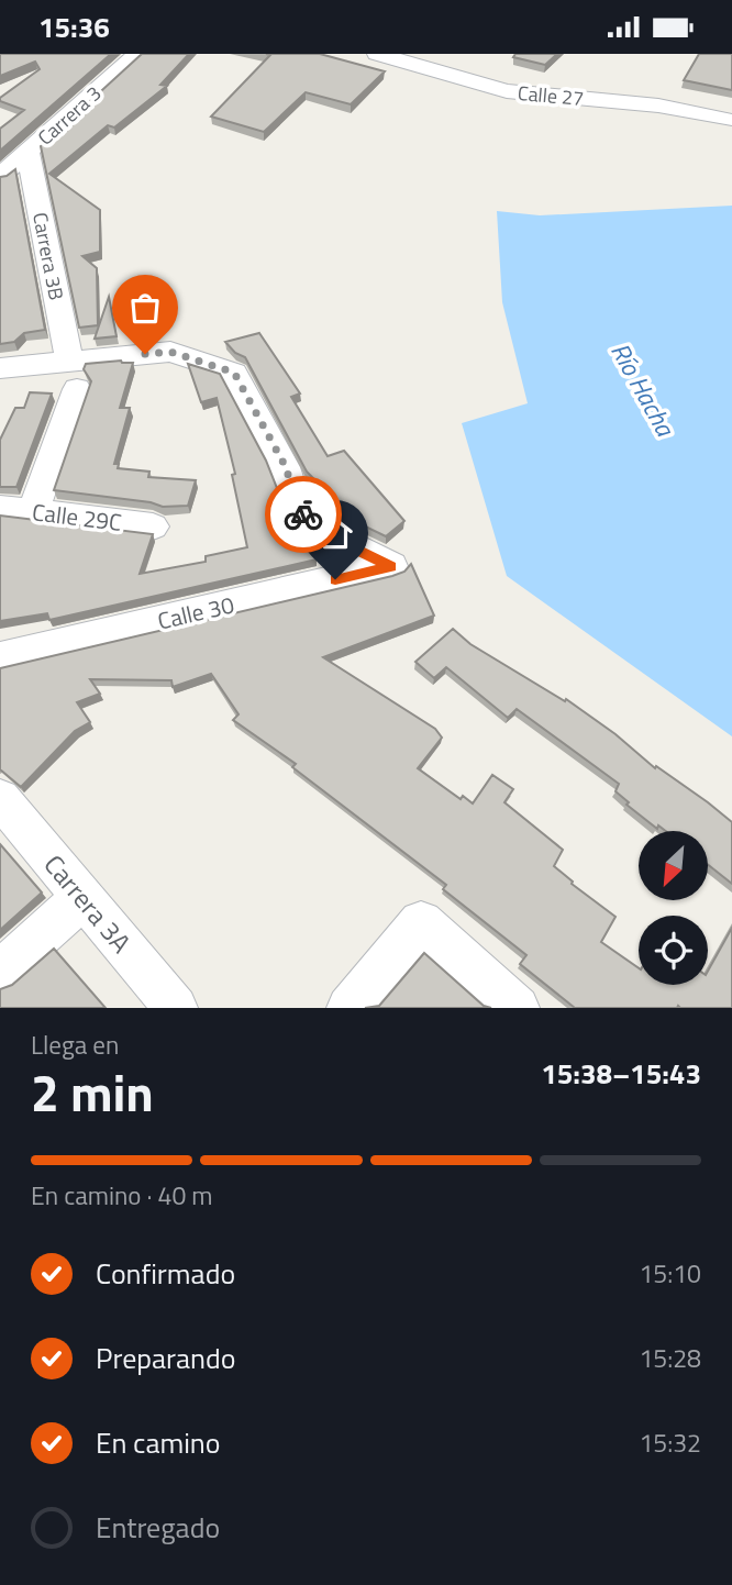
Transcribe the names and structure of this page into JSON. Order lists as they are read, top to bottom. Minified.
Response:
{"streets":{"street":["Calle 27","Carrera 3","Carrera 3B","Calle 29C","Calle 30","Carrera 3A"]},"crossings":[["Carrera 3","Carrera 3B"],["Carrera 3B","Calle 30"]],"water":["Río Hacha"],"north":"bottom left","page":{"status":"15:36","heading":["2 min","Llega en","15:38–15:43"],"bar":"En camino · 40 m","list":[["Confirmado","15:10"],["Preparando","15:28"],["En camino","15:32"],"Entregado"]}}
